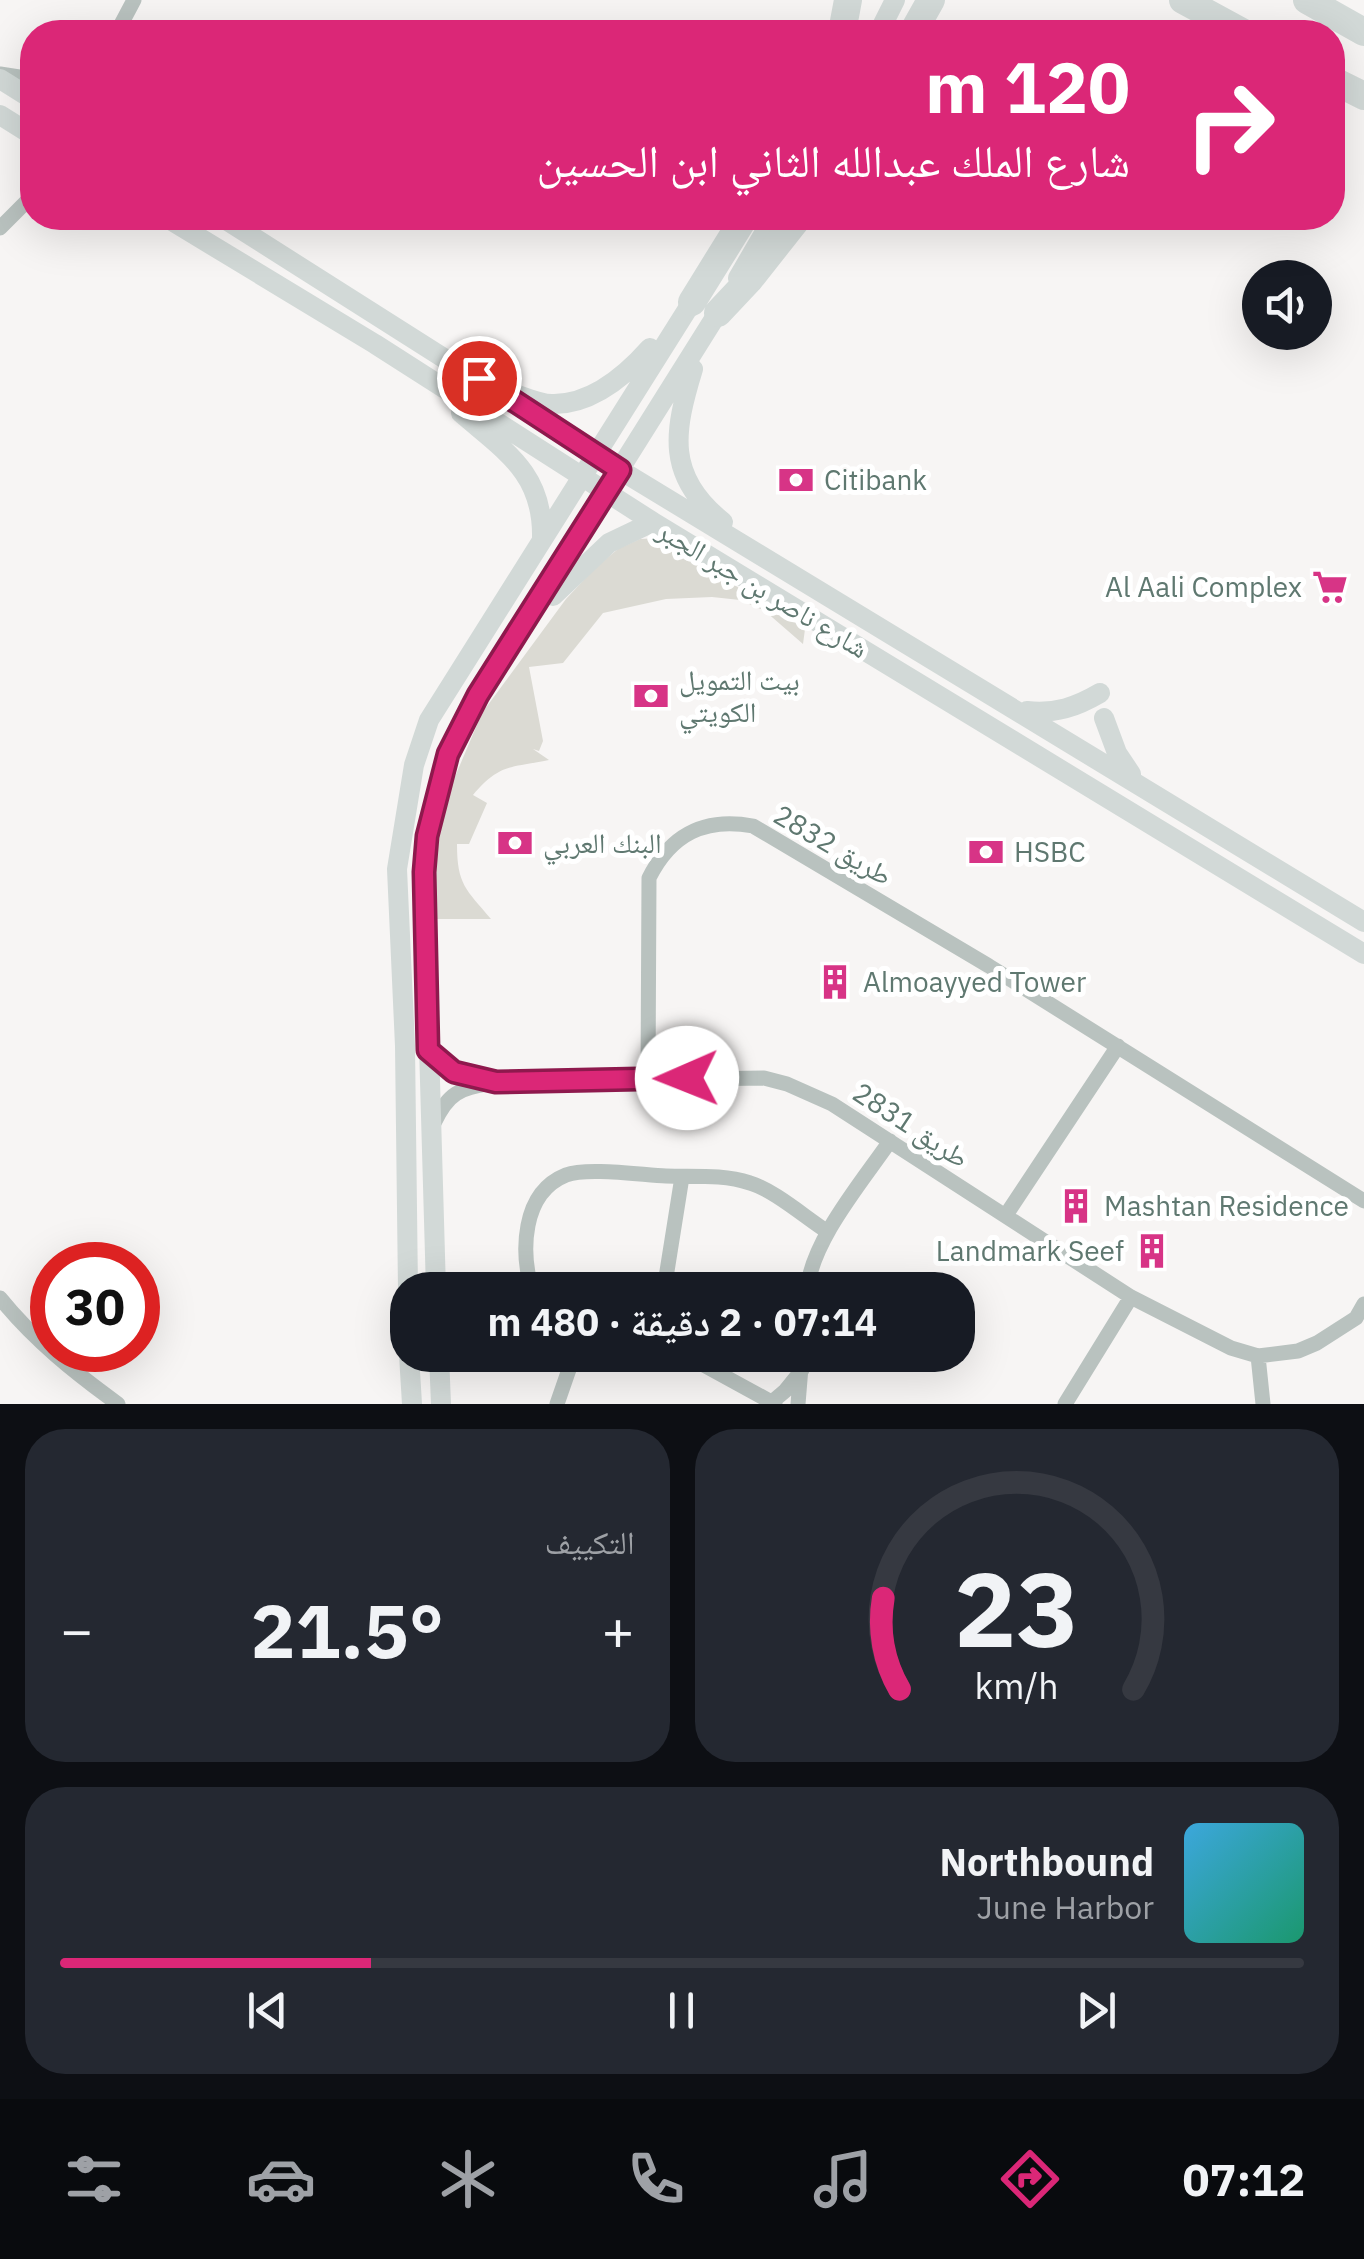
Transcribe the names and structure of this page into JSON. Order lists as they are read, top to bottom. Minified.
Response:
{"streets":{"main road":["شارع ناصر بن جبر الجبر"],"street":["طريق 2832","طريق 2831"]},"crossings":[["طريق 2832","طريق 2831"]],"places":{"bank":["Citibank","بيت التمويل الكويتي","البنك العربي","HSBC"],"supermarket":["Al Aali Complex"],"building":["Almoayyed Tower","Mashtan Residence","Landmark Seef"]},"page":{"turn":["120 m","شارع الملك عبدالله الثاني ابن الحسين"],"limit":"30","trip":"07:14 · 2 دقيقة · 480 m","tile":"التكييف","heat":["−","21.5°","+"],"song":["Northbound","June Harbor"],"tabs":"07:12","gauge":["23","km/h"]}}
